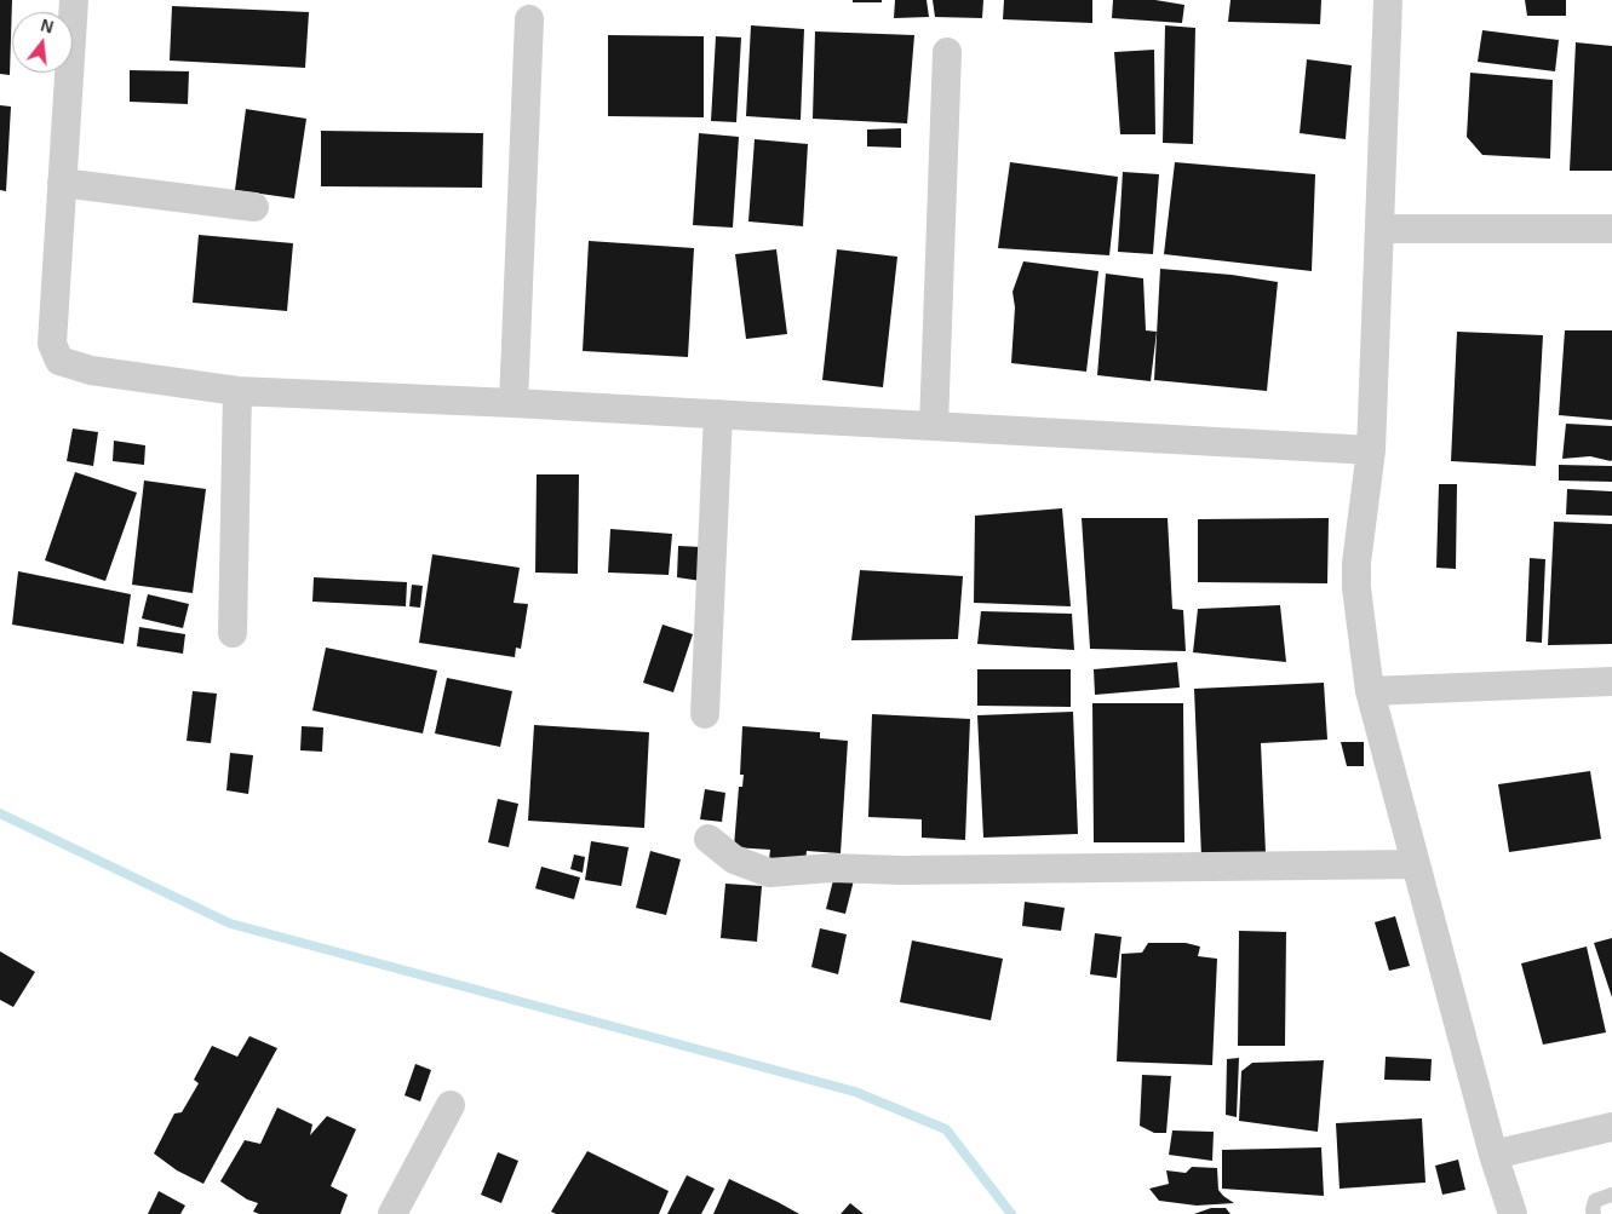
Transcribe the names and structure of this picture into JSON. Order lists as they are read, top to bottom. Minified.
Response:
{"north":"top"}
